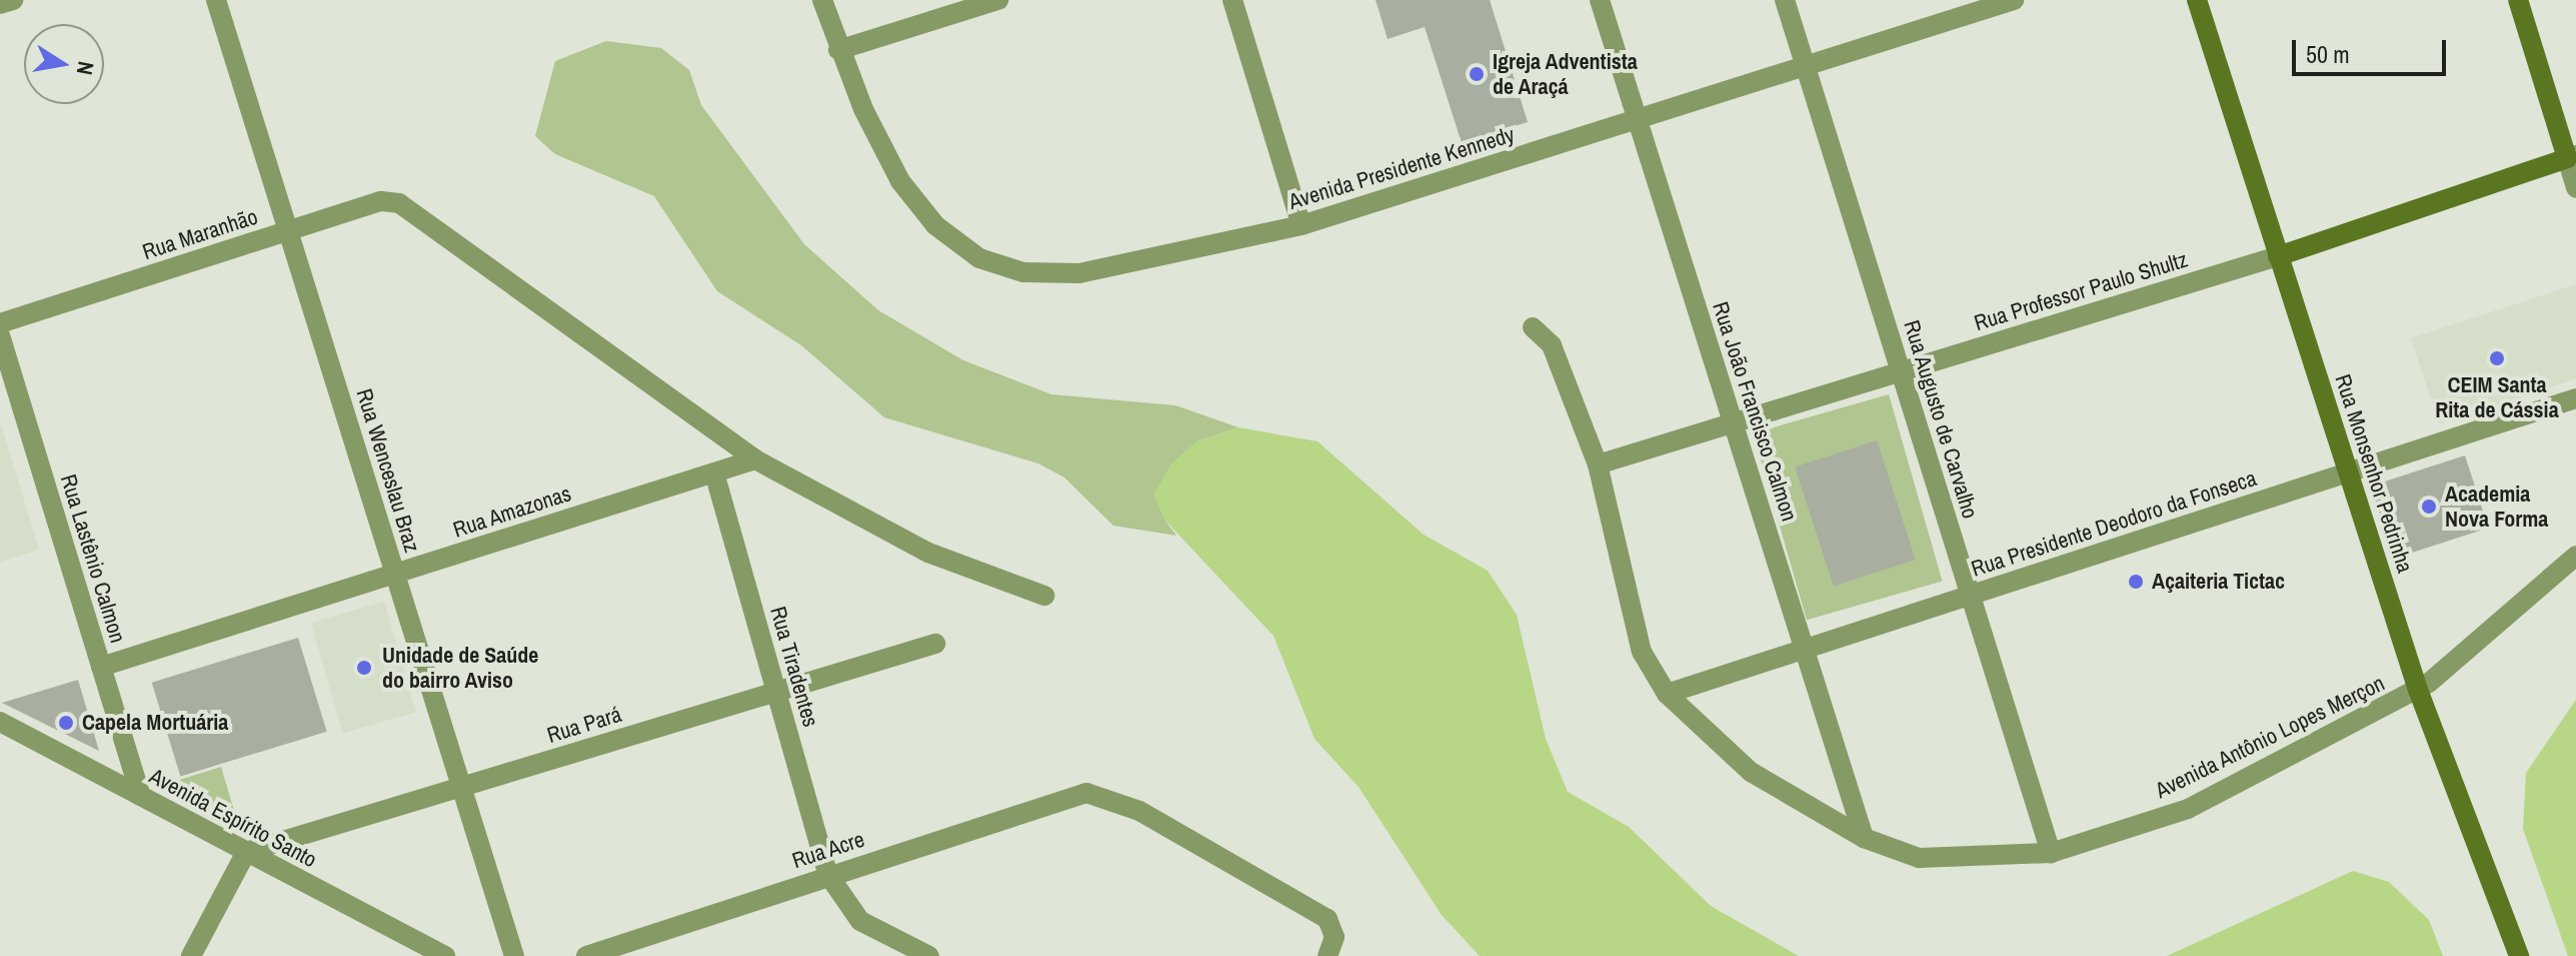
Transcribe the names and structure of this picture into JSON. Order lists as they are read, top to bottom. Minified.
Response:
{"streets":{"main road":["Rua Professor Paulo Shultz","Rua Monsenhor Pedrinha"],"street":["Avenida Presidente Kennedy","Rua Maranhão","Rua João Francisco Calmon","Rua Augusto de Carvalho","Rua Wenceslau Braz","Rua Amazonas","Rua Presidente Deodoro da Fonseca","Rua Lastênio Calmon","Rua Tiradentes","Rua Pará","Avenida Antônio Lopes Merçon","Avenida Espírito Santo","Rua Acre"]},"crossings":[["Avenida Presidente Kennedy","Rua João Francisco Calmon"],["Avenida Presidente Kennedy","Rua Augusto de Carvalho"],["Rua Maranhão","Rua Wenceslau Braz"],["Rua Maranhão","Rua Amazonas"],["Rua Professor Paulo Shultz","Rua João Francisco Calmon"],["Rua Professor Paulo Shultz","Rua Augusto de Carvalho"],["Rua Professor Paulo Shultz","Rua Monsenhor Pedrinha"],["Rua Professor Paulo Shultz","Avenida Antônio Lopes Merçon"],["Rua João Francisco Calmon","Rua Presidente Deodoro da Fonseca"],["Rua João Francisco Calmon","Avenida Antônio Lopes Merçon"],["Rua Augusto de Carvalho","Rua Presidente Deodoro da Fonseca"],["Rua Augusto de Carvalho","Avenida Antônio Lopes Merçon"],["Rua Wenceslau Braz","Rua Amazonas"],["Rua Wenceslau Braz","Rua Pará"],["Rua Monsenhor Pedrinha","Rua Presidente Deodoro da Fonseca"],["Rua Monsenhor Pedrinha","Avenida Antônio Lopes Merçon"],["Rua Amazonas","Rua Lastênio Calmon"],["Rua Amazonas","Rua Tiradentes"],["Rua Presidente Deodoro da Fonseca","Avenida Antônio Lopes Merçon"],["Rua Lastênio Calmon","Avenida Espírito Santo"],["Rua Tiradentes","Rua Pará"],["Rua Tiradentes","Rua Acre"],["Rua Pará","Avenida Espírito Santo"]],"places":["Igreja Adventista de Araçá","CEIM Santa Rita de Cássia","Academia Nova Forma","Açaiteria Tictac","Unidade de Saúde do bairro Aviso","Capela Mortuária"],"scale_bar":"50 m","north":"right"}
